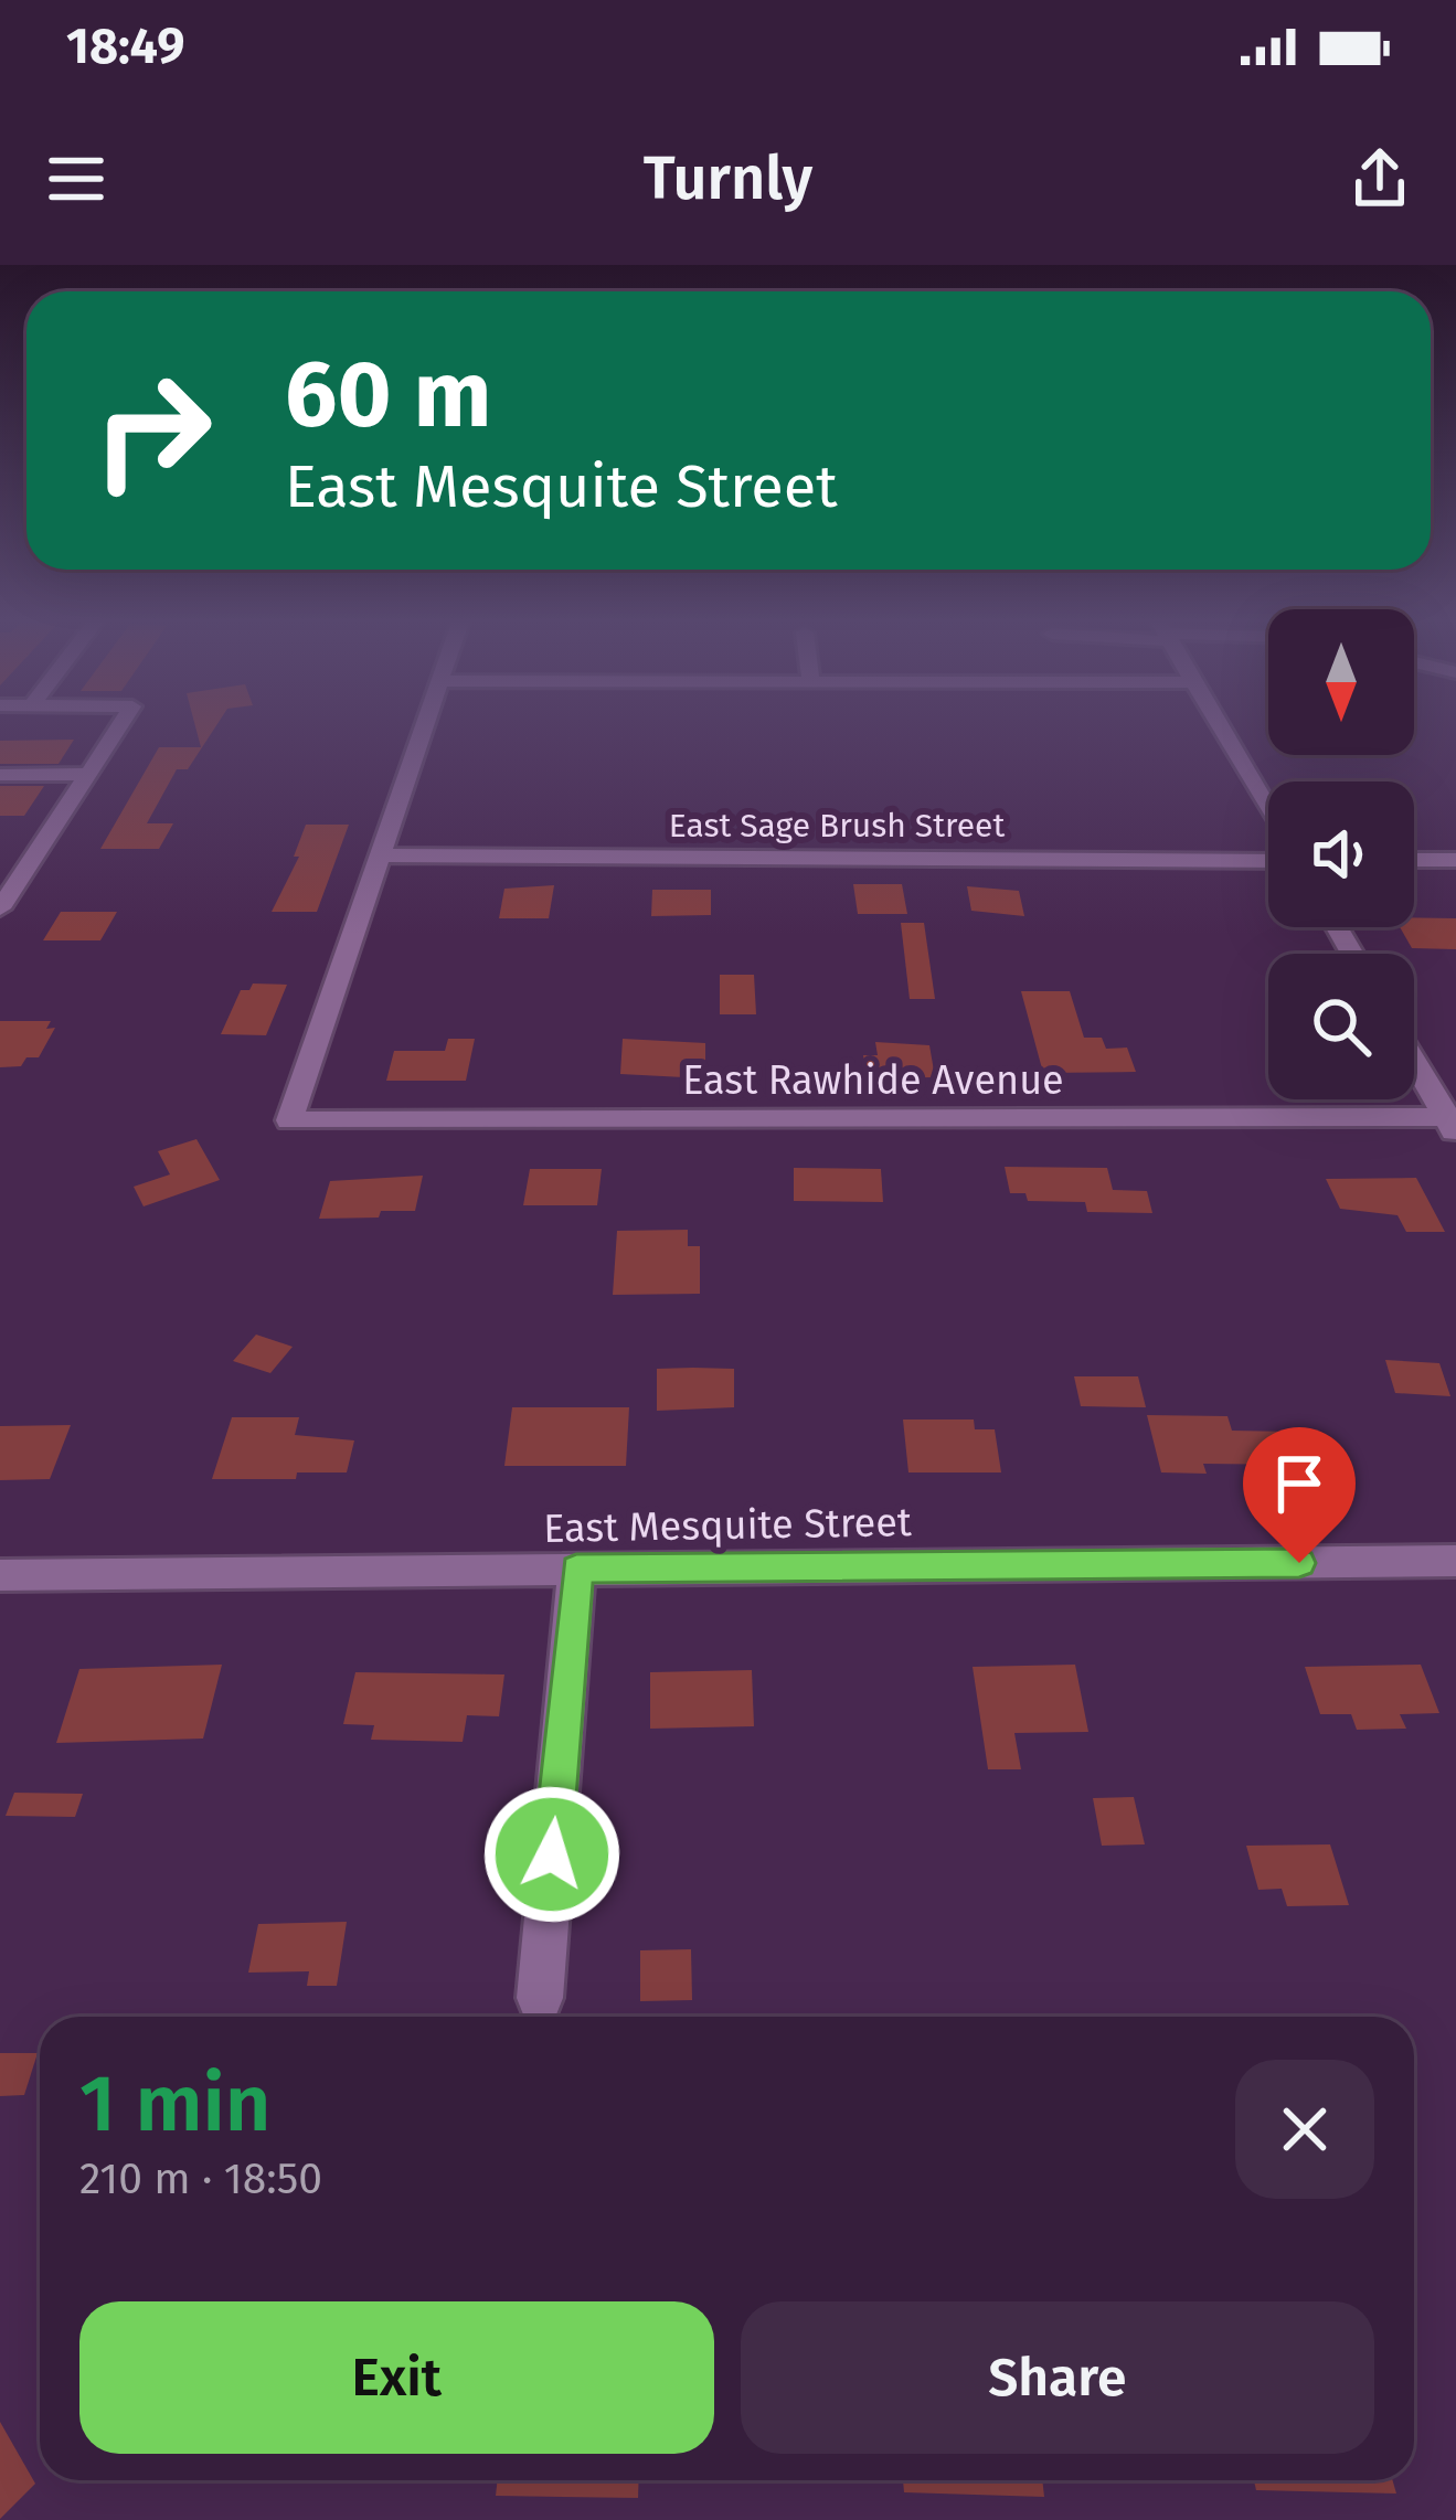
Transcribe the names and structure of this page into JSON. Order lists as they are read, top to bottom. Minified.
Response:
{"streets":{"street":["East Sage Brush Street","East Rawhide Avenue","East Mesquite Street"]},"crossings":[["East Sage Brush Street","East Rawhide Avenue"]],"north":"bottom","page":{"status":"18:49","header":"Turnly","turn":["60 m","East Mesquite Street"],"heading":["1 min","210 m · 18:50"],"buttons":["Exit","Share"]}}
